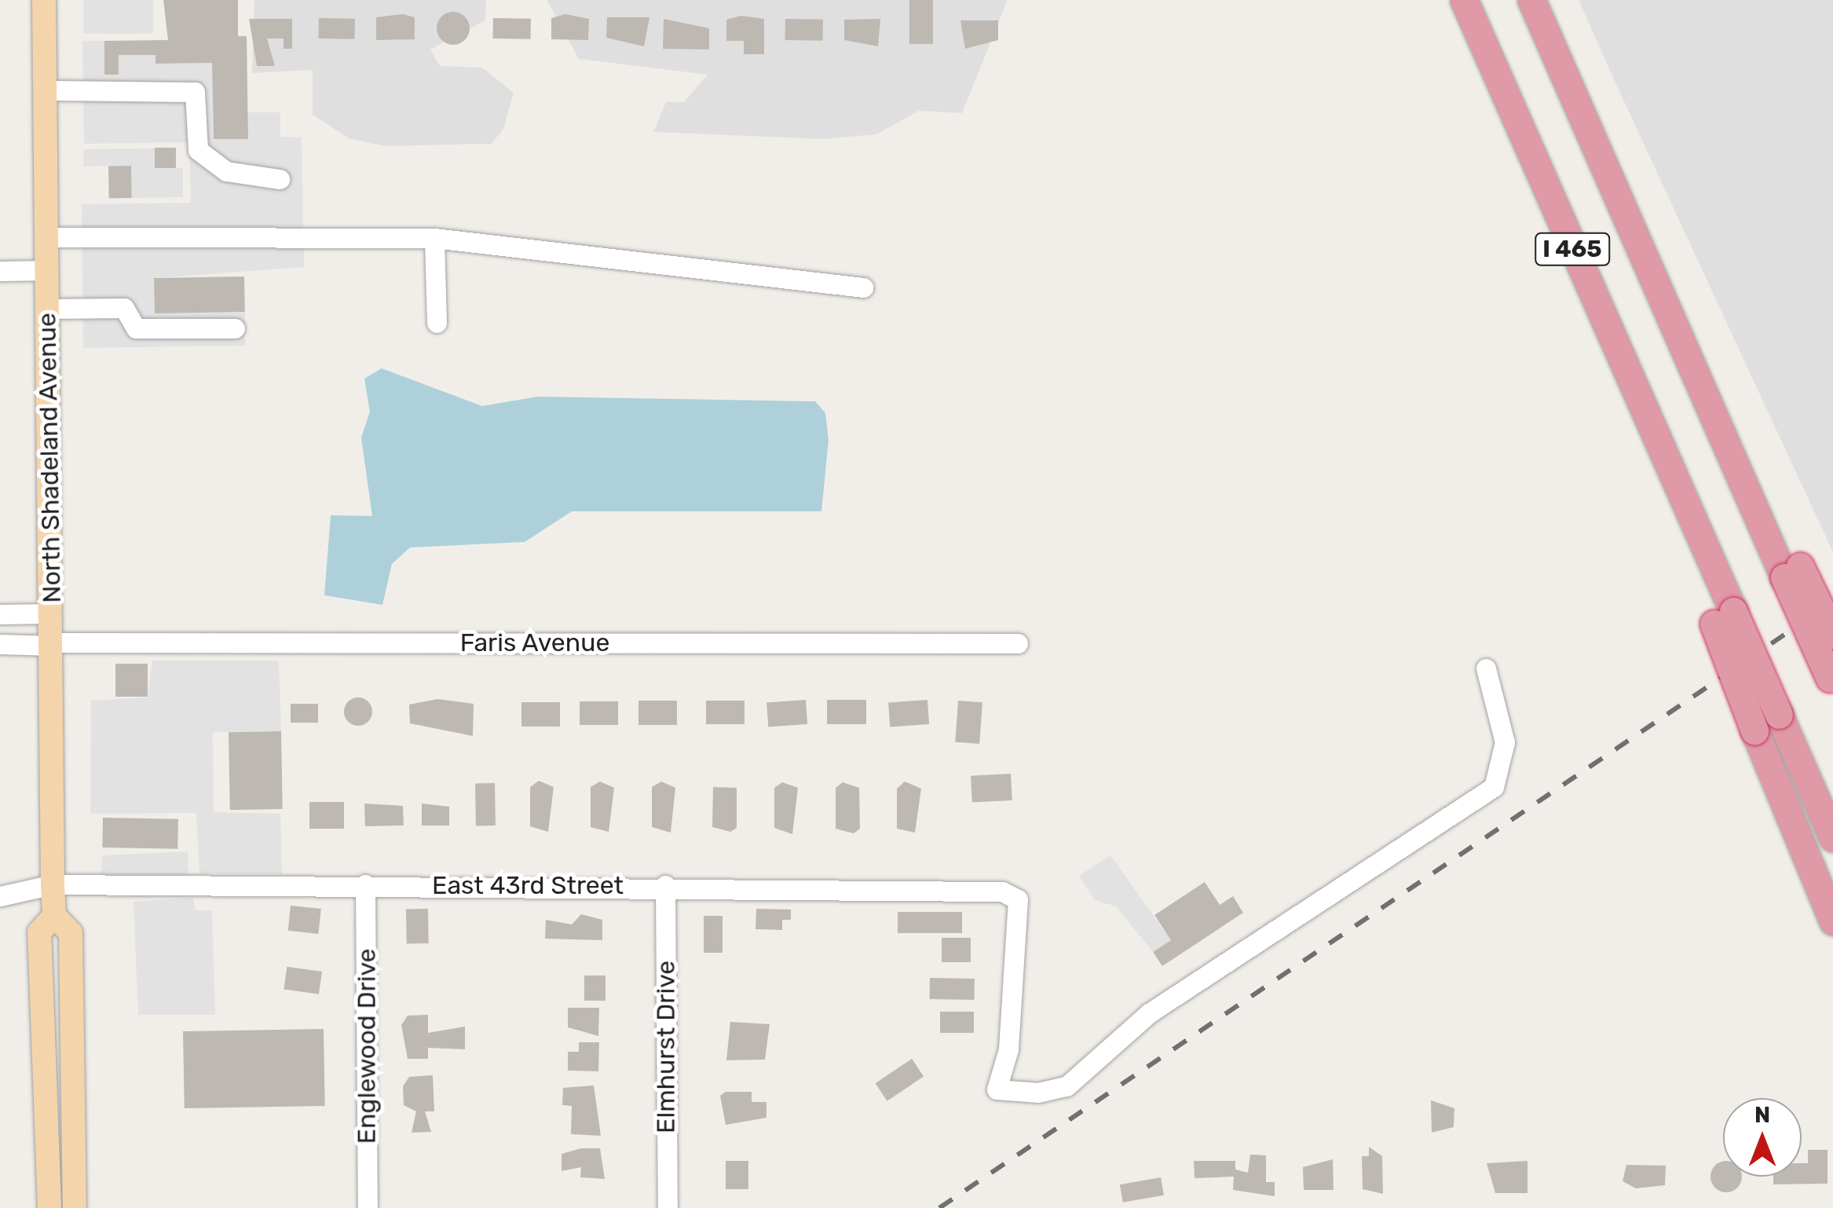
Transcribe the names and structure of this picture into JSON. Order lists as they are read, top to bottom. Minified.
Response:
{"streets":{"highway":["I 465"],"main road":["North Shadeland Avenue"],"street":["Faris Avenue","East 43rd Street","Englewood Drive","Elmhurst Drive"]},"crossings":[["North Shadeland Avenue","Faris Avenue"],["North Shadeland Avenue","East 43rd Street"],["East 43rd Street","Englewood Drive"],["East 43rd Street","Elmhurst Drive"]],"north":"top"}
